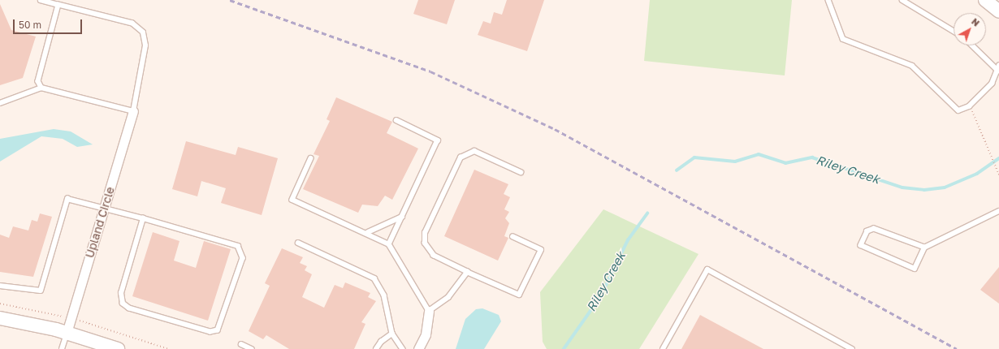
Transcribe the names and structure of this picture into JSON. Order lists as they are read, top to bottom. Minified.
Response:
{"streets":{"street":["Upland Circle"]},"water":["Riley Creek"],"scale_bar":"50 m","north":"top right"}
